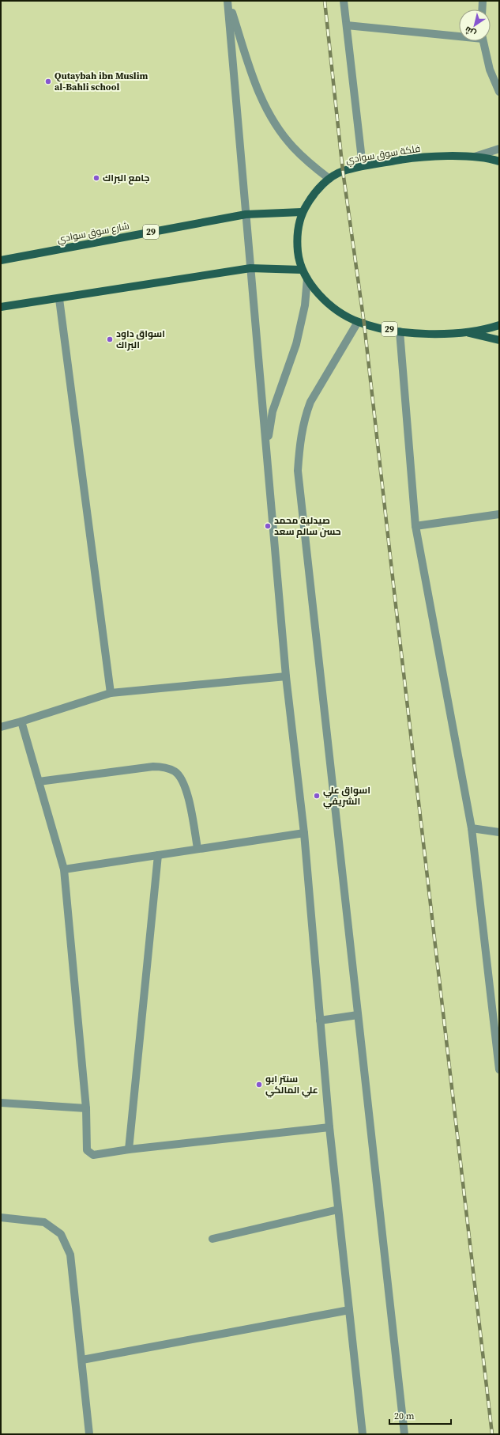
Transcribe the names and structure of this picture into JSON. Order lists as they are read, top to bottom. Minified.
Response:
{"streets":{"main road":["فلكة سوق سوادي","29","شارع سوق سوادي"]},"crossings":[["فلكة سوق سوادي","شارع سوق سوادي"]],"places":["Qutaybah ibn Muslim al-Bahli school","جامع البراك","اسواق داود البراك","صيدلية محمد حسن سالم سعد","اسواق علي الشريفي","سنتر ابو علي المالكي"],"scale_bar":"20 m","north":"bottom left"}
